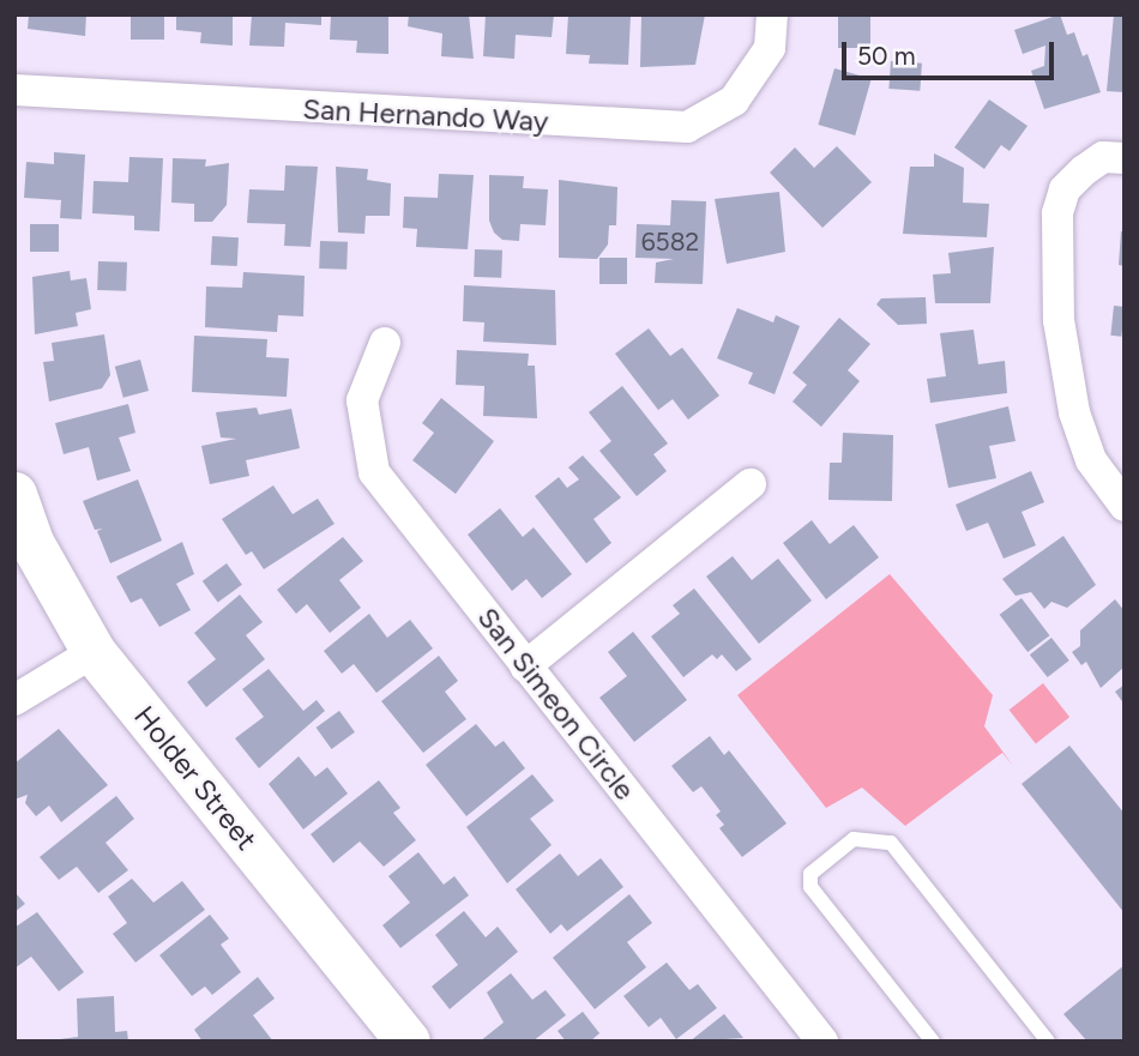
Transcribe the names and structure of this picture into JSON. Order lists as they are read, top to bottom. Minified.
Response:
{"streets":{"street":["San Hernando Way","San Simeon Circle","Holder Street"]},"house_numbers":["6582"],"scale_bar":"50 m"}
